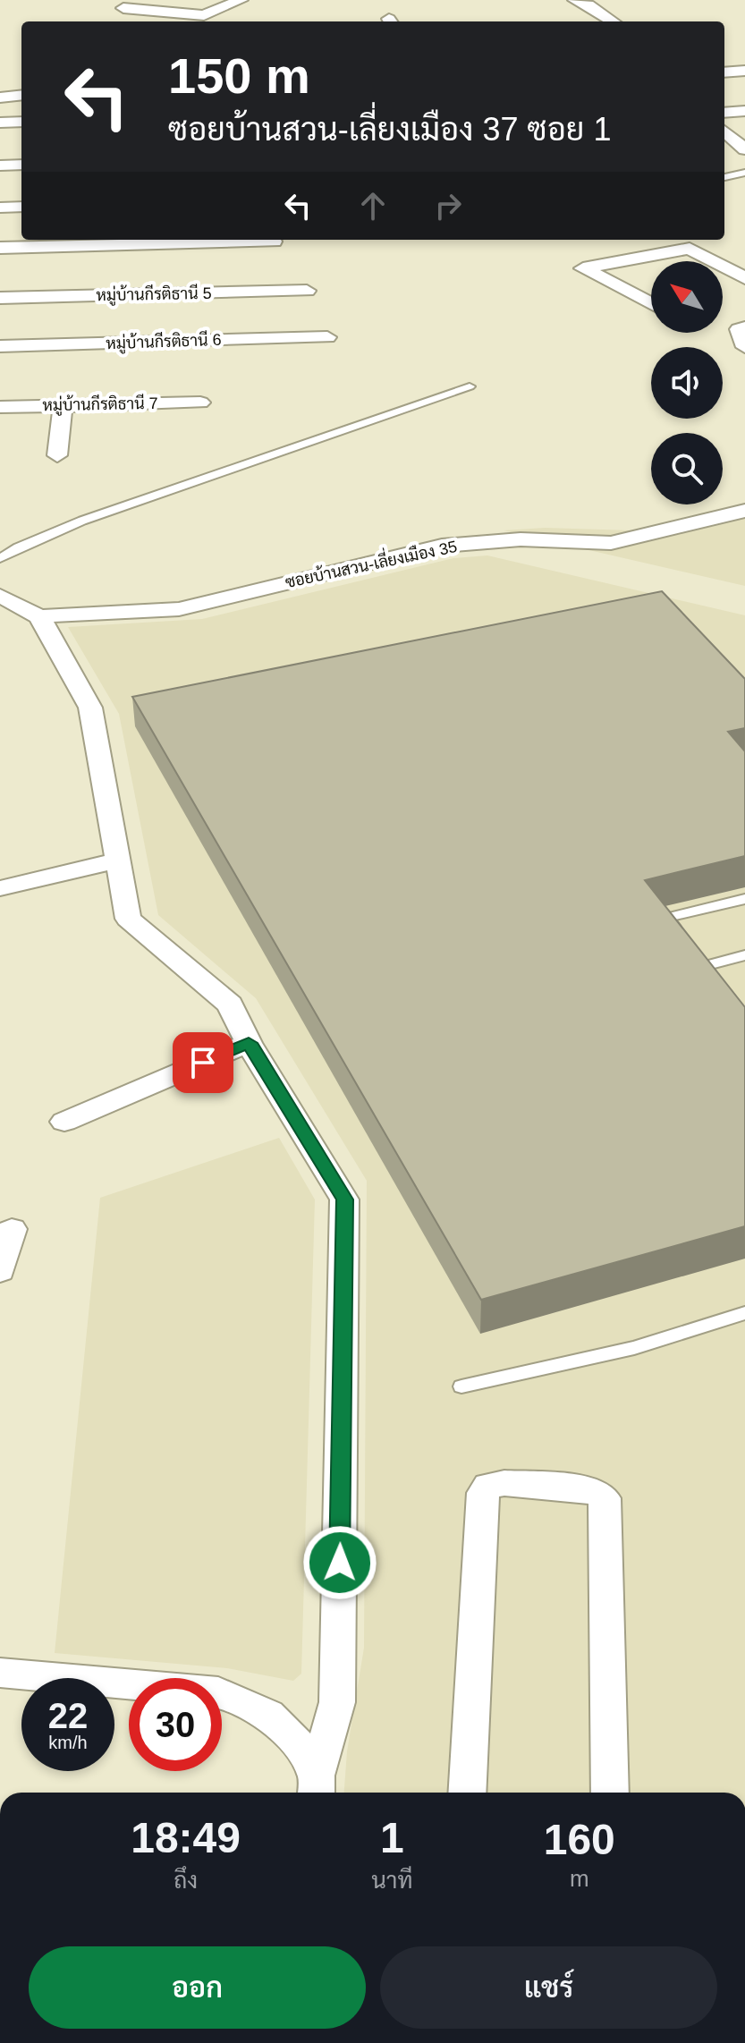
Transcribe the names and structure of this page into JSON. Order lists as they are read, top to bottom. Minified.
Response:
{"streets":{"street":["หมู่บ้านกีรติธานี 5","หมู่บ้านกีรติธานี 6","หมู่บ้านกีรติธานี 7","ซอยบ้านสวน-เลี่ยงเมือง 35"]},"north":"top left","page":{"turn":["150 m","ซอยบ้านสวน-เลี่ยงเมือง 37 ซอย 1"],"speed":"22 km/h","limit":"30","eta":["18:49","ถึง","1","นาที","160","m"],"buttons":["ออก","แชร์"]}}
